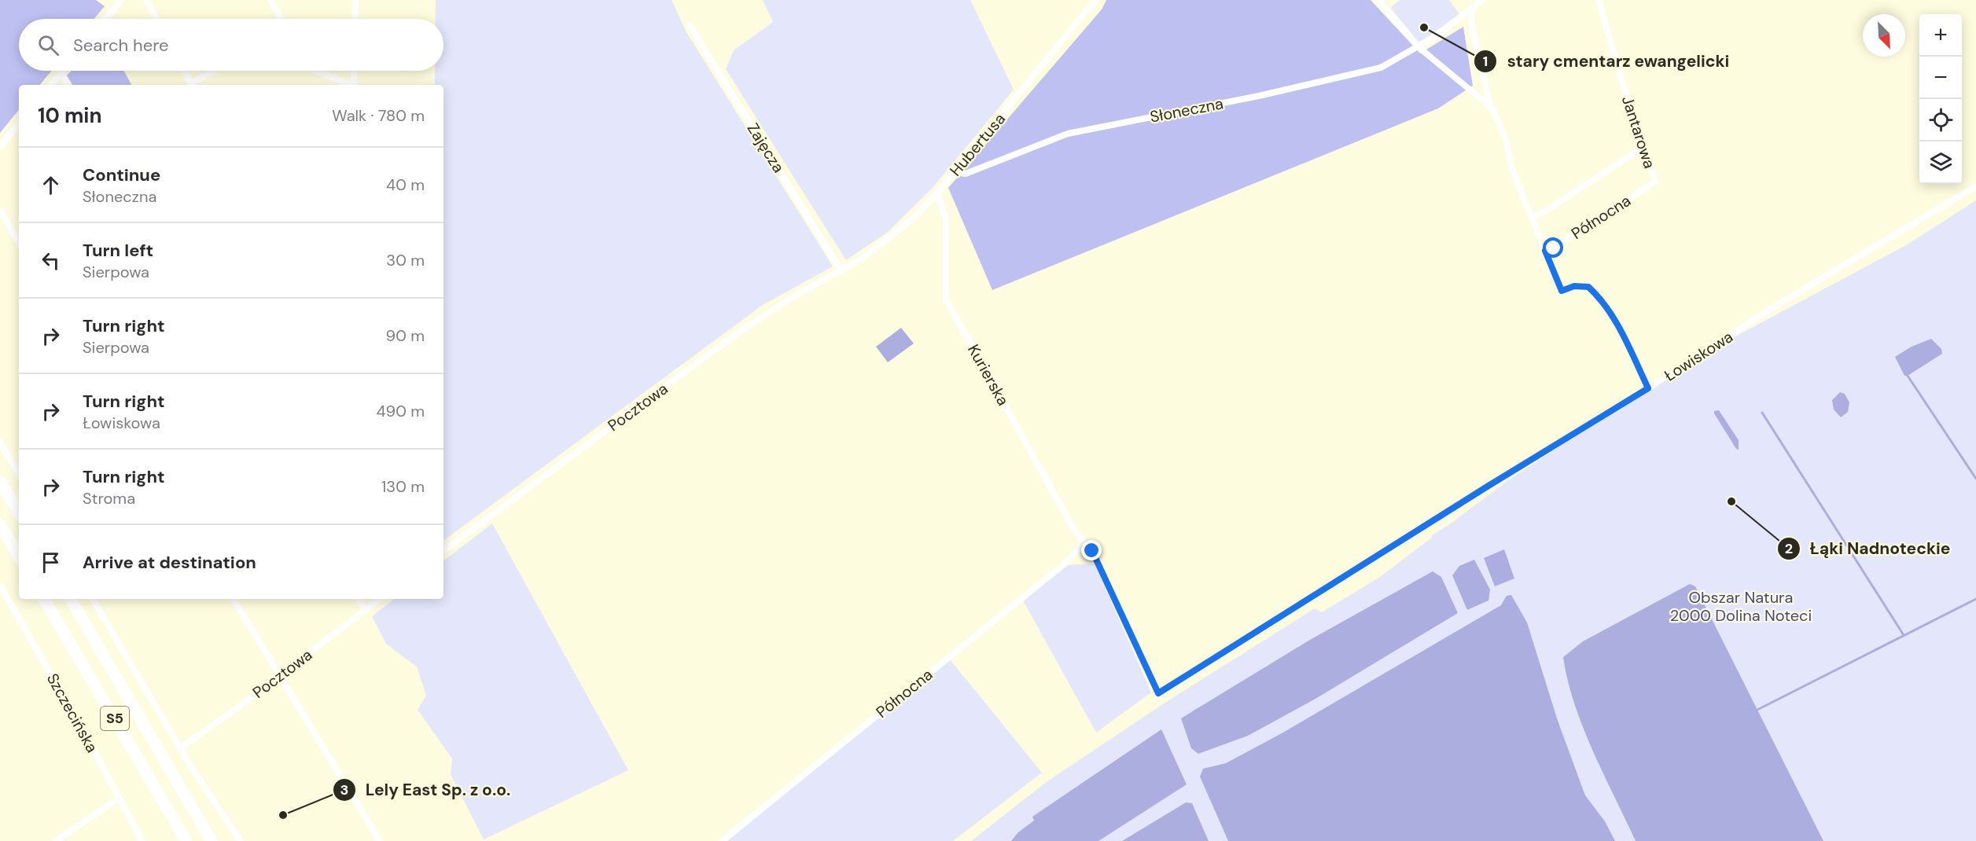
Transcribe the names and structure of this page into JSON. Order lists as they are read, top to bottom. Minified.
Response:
{"streets":{"highway":["S5"],"street":["Słoneczna","Jantarowa","Hubertusa","Zajęcza","Północna","Łowiskowa","Kurierska","Pocztowa","Szczecińska"]},"crossings":[["Słoneczna","Hubertusa"],["Jantarowa","Północna"],["Hubertusa","Zajęcza"],["Hubertusa","Kurierska"],["Hubertusa","Pocztowa"],["Zajęcza","Pocztowa"],["Północna","Kurierska"],["Łowiskowa","Kurierska"]],"parks":["Obszar Natura 2000 Dolina Noteci"],"places":["stary cmentarz ewangelicki","Łąki Nadnoteckie","Lely East Sp. z o.o."],"north":"bottom right","page":{"map_buttons":["+","−"],"search":"Search here","heading":["10 min","Walk · 780 m"],"list":[["Continue","Słoneczna","40 m"],["Turn left","Sierpowa","30 m"],["Turn right","Sierpowa","90 m"],["Turn right","Łowiskowa","490 m"],["Turn right","Stroma","130 m"],"Arrive at destination"]}}
